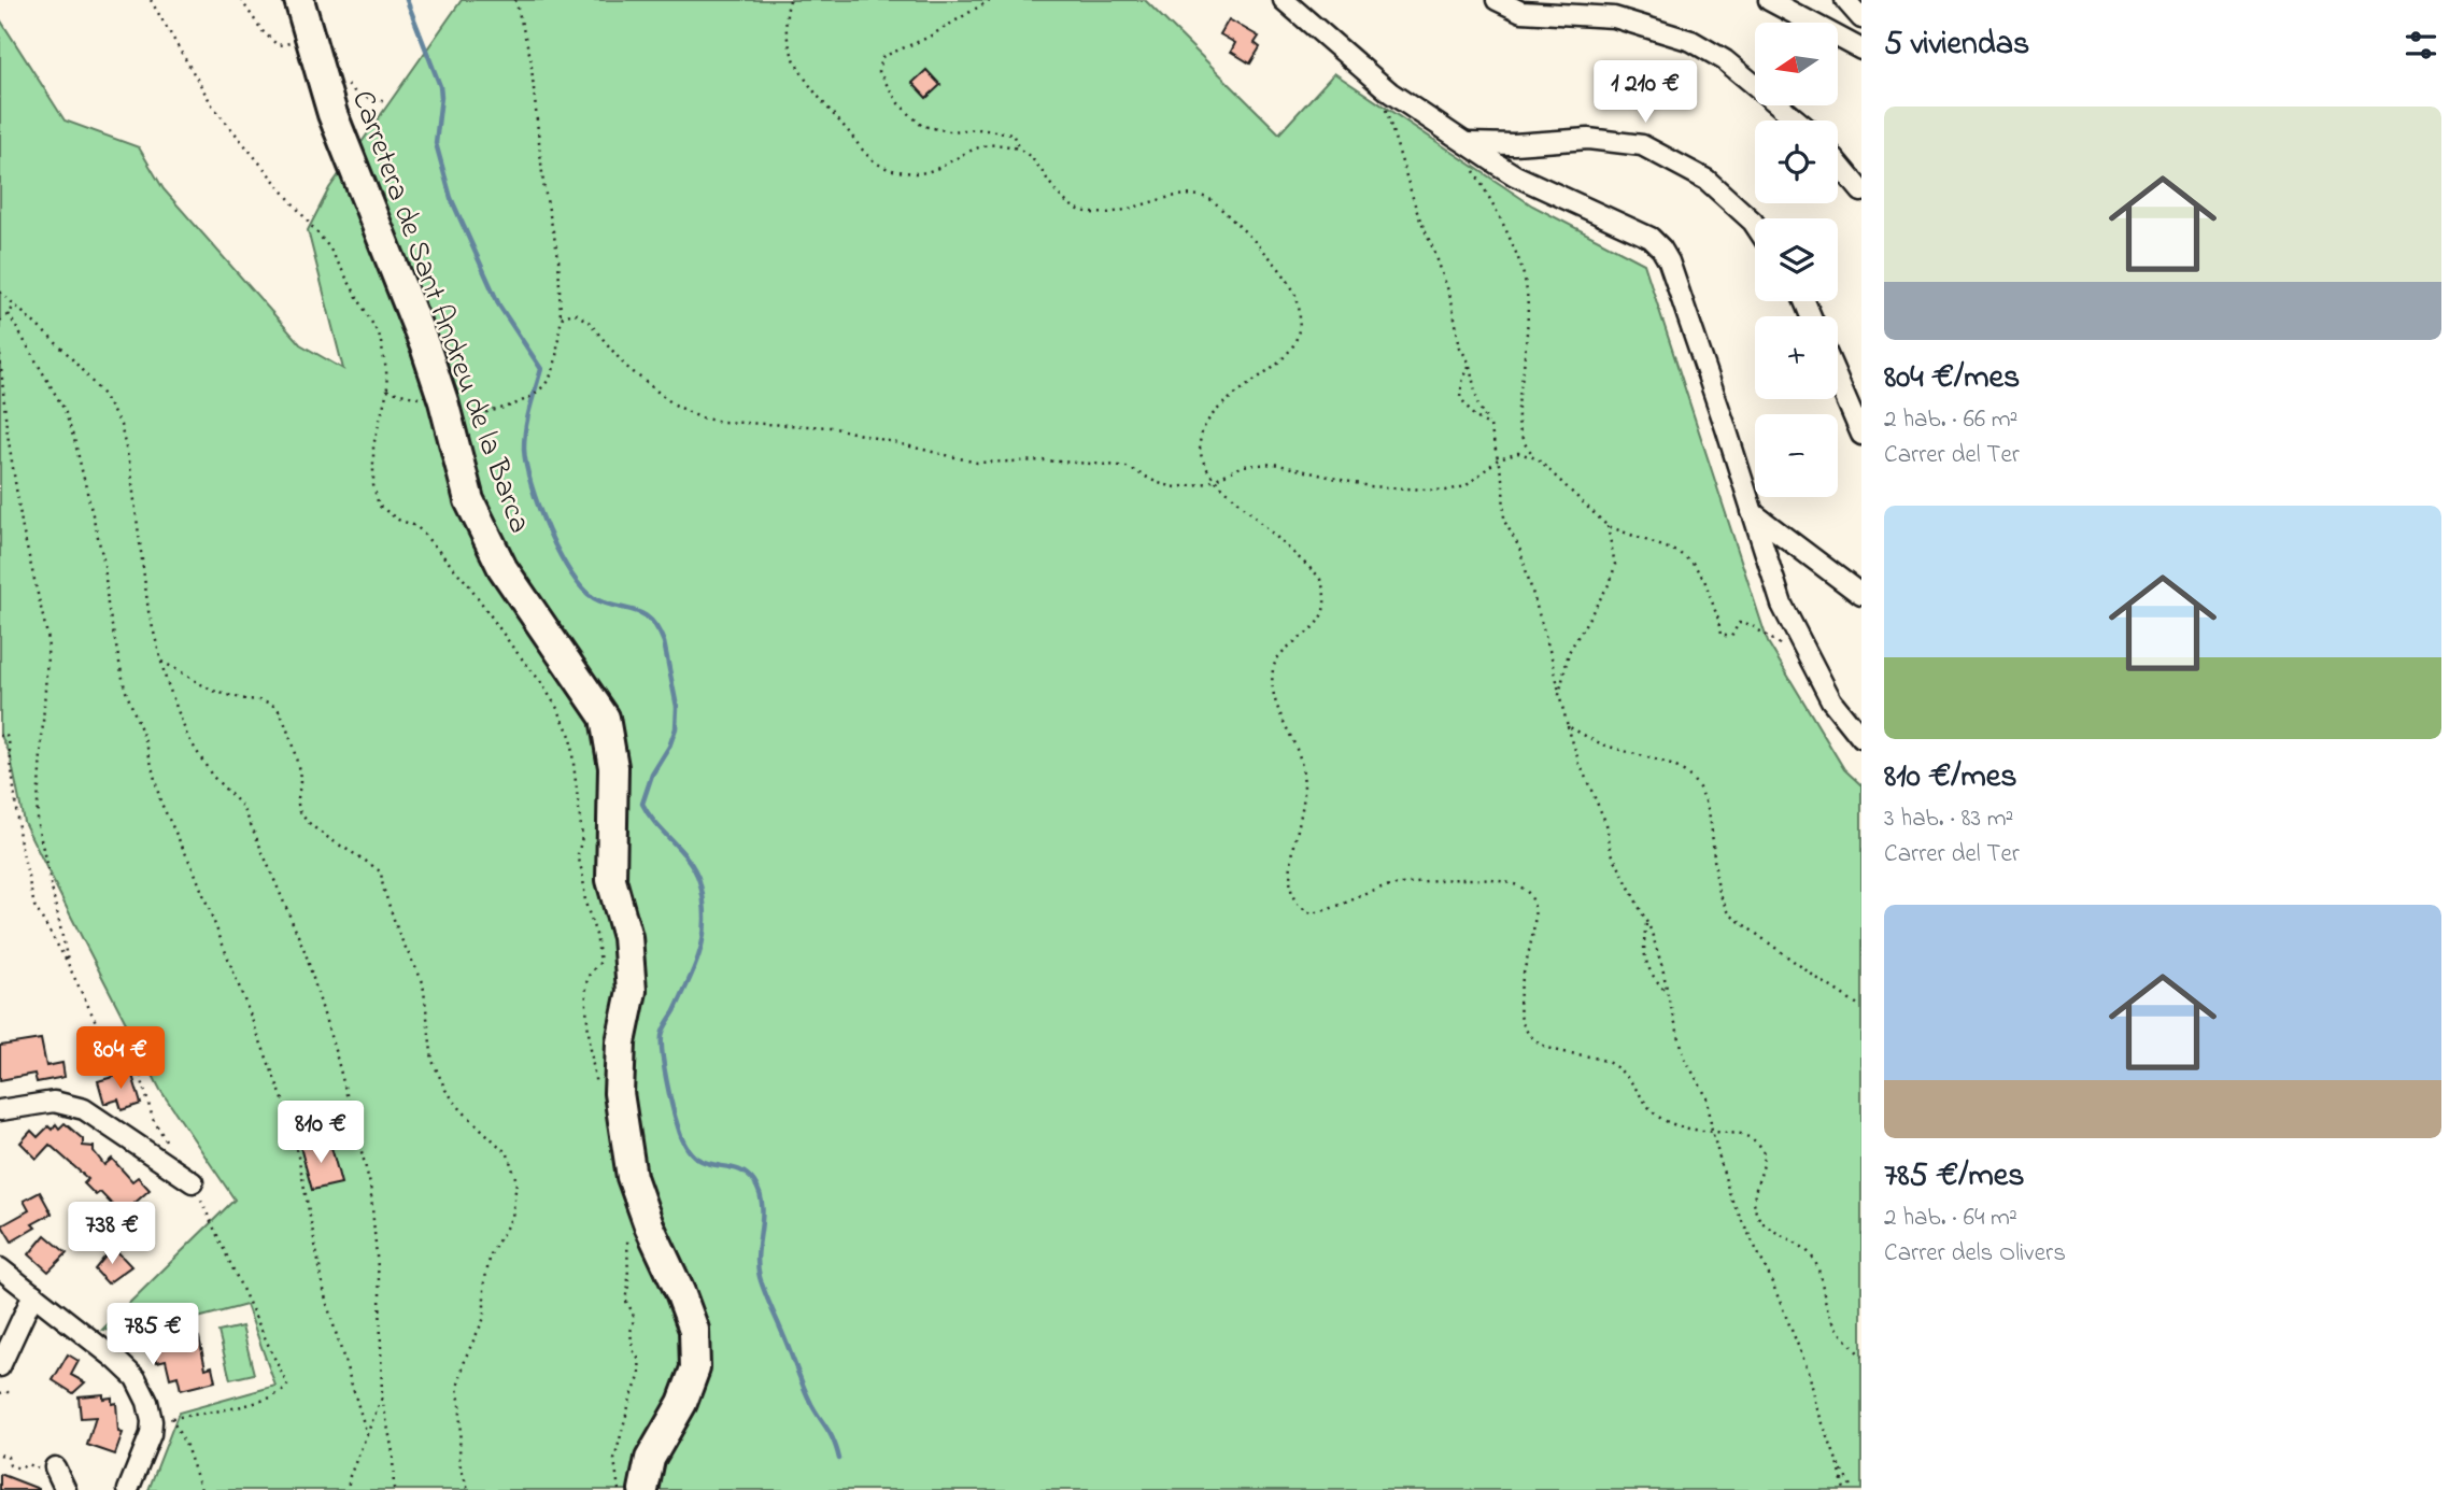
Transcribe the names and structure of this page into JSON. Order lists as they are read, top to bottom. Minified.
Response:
{"streets":{"street":["Carretera de Sant Andreu de la Barca"]},"north":"left","page":{"heading":"5 viviendas","map_buttons":["+","−"],"price":["1 210 €","804 €","810 €","738 €","785 €"],"list":[{"name":"804 €/mes","note":"2 hab. · 66 m² · Carrer del Ter"},{"name":"810 €/mes","note":"3 hab. · 83 m² · Carrer del Ter"},{"name":"785 €/mes","note":"2 hab. · 64 m² · Carrer dels Olivers"}]}}
